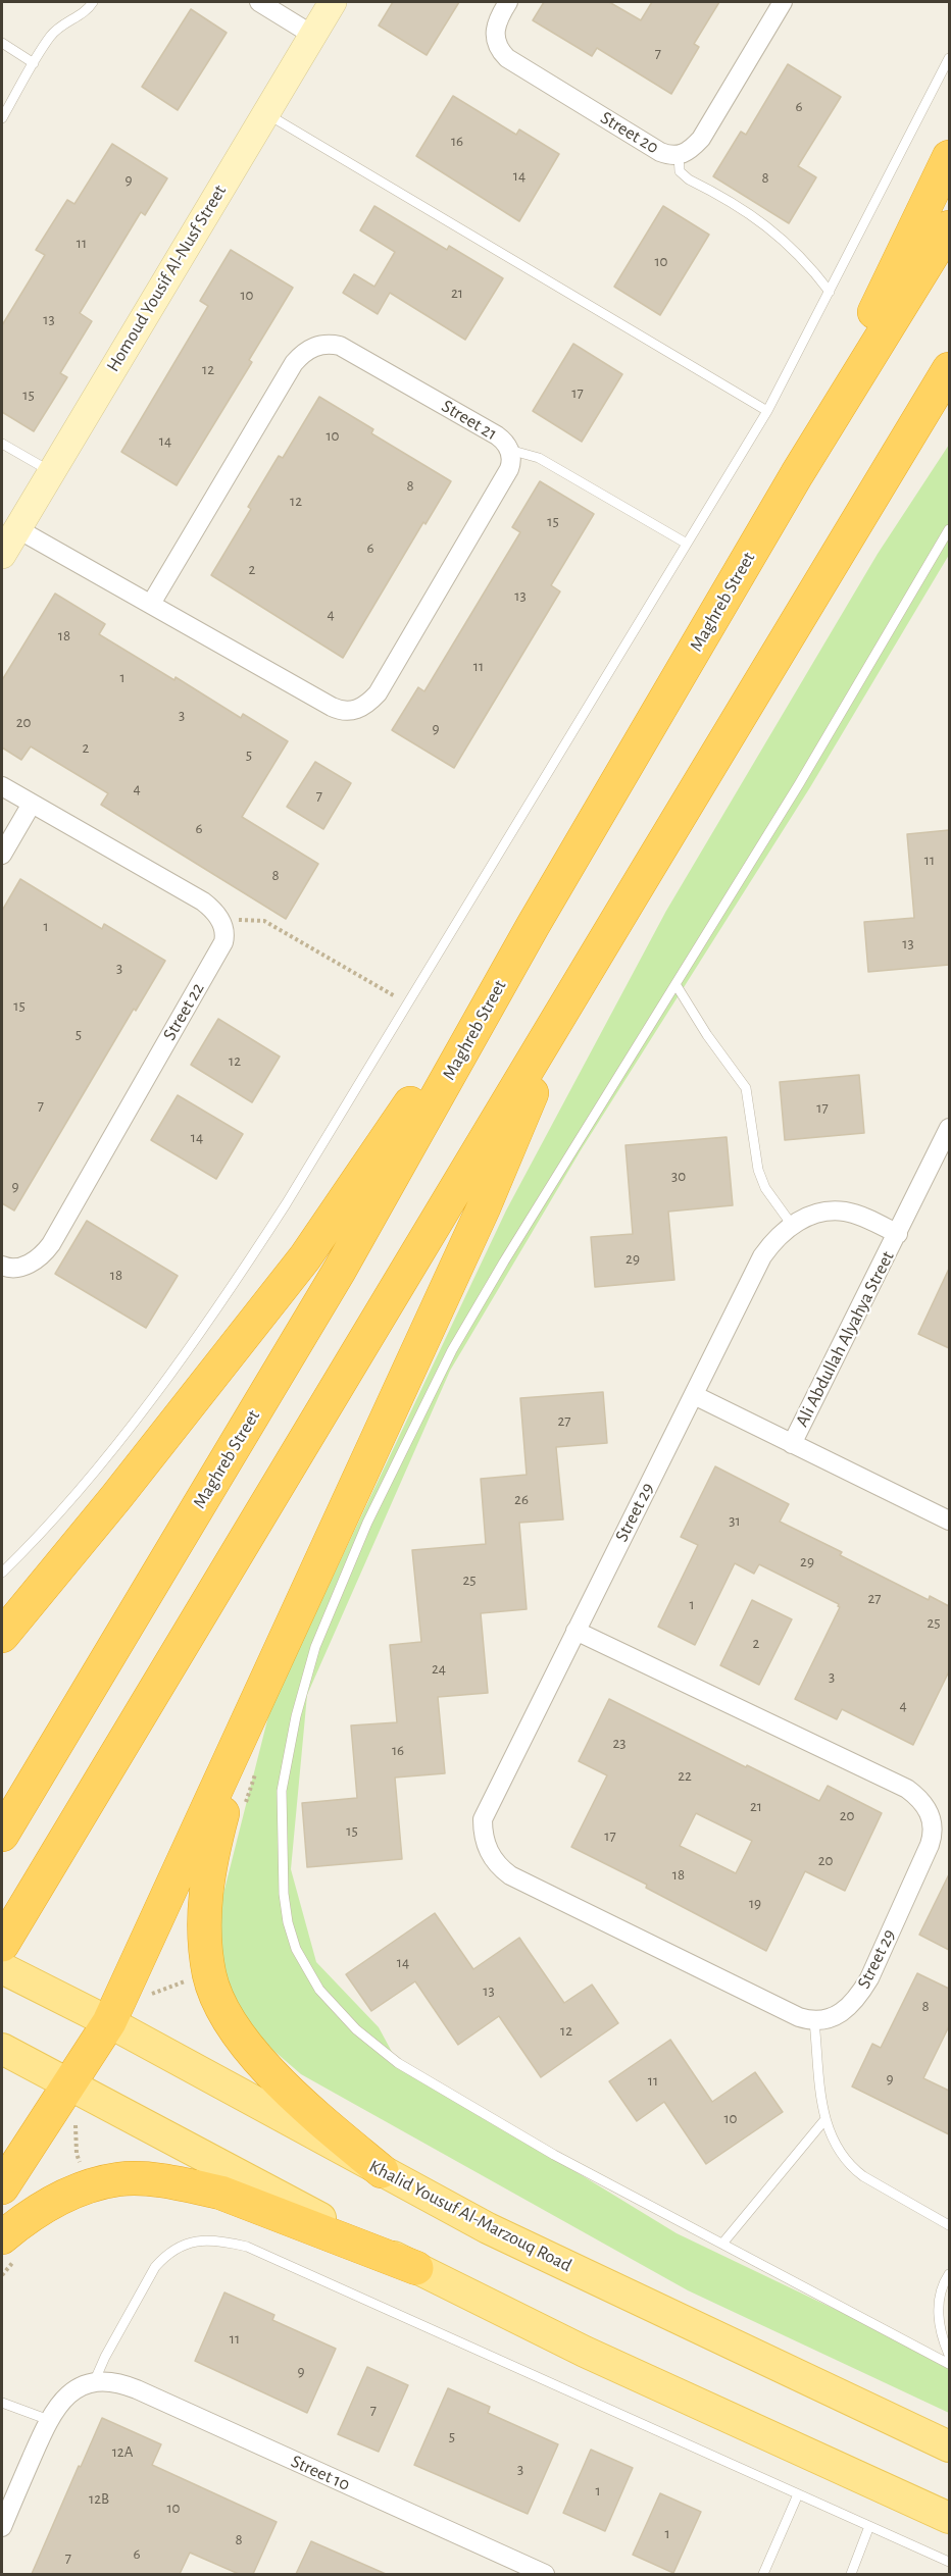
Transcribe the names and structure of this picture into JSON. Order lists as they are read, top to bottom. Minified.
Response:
{"streets":{"highway":["Maghreb Street"],"main road":["Khalid Yousuf Al-Marzouq Road"],"street":["Street 20","Homoud Yousif Al-Nusf Street","Street 21","Street 22","Ali Abdullah Alyahya Street","Street 29","Street 10"]},"crossings":[["Homoud Yousif Al-Nusf Street","Street 21"],["Ali Abdullah Alyahya Street","Street 29"]],"house_numbers":["7","6","16","14","8","9","11","10","21","10","13","12","17","15","10","14","8","12","15","6","2","13","4","18","11","1","3","20","9","2","5","4","7","6","11","8","1","13","3","15","5","12","7","17","14","30","9","29","18","27","26","31","29","25","27","1","25","2","24","3","4","23","16","22","21","20","15","17","20","18","19","14","13","8","12","9","11","10","11","9","7","5","12A","3","1","12B","10","1","8","6","7"]}
